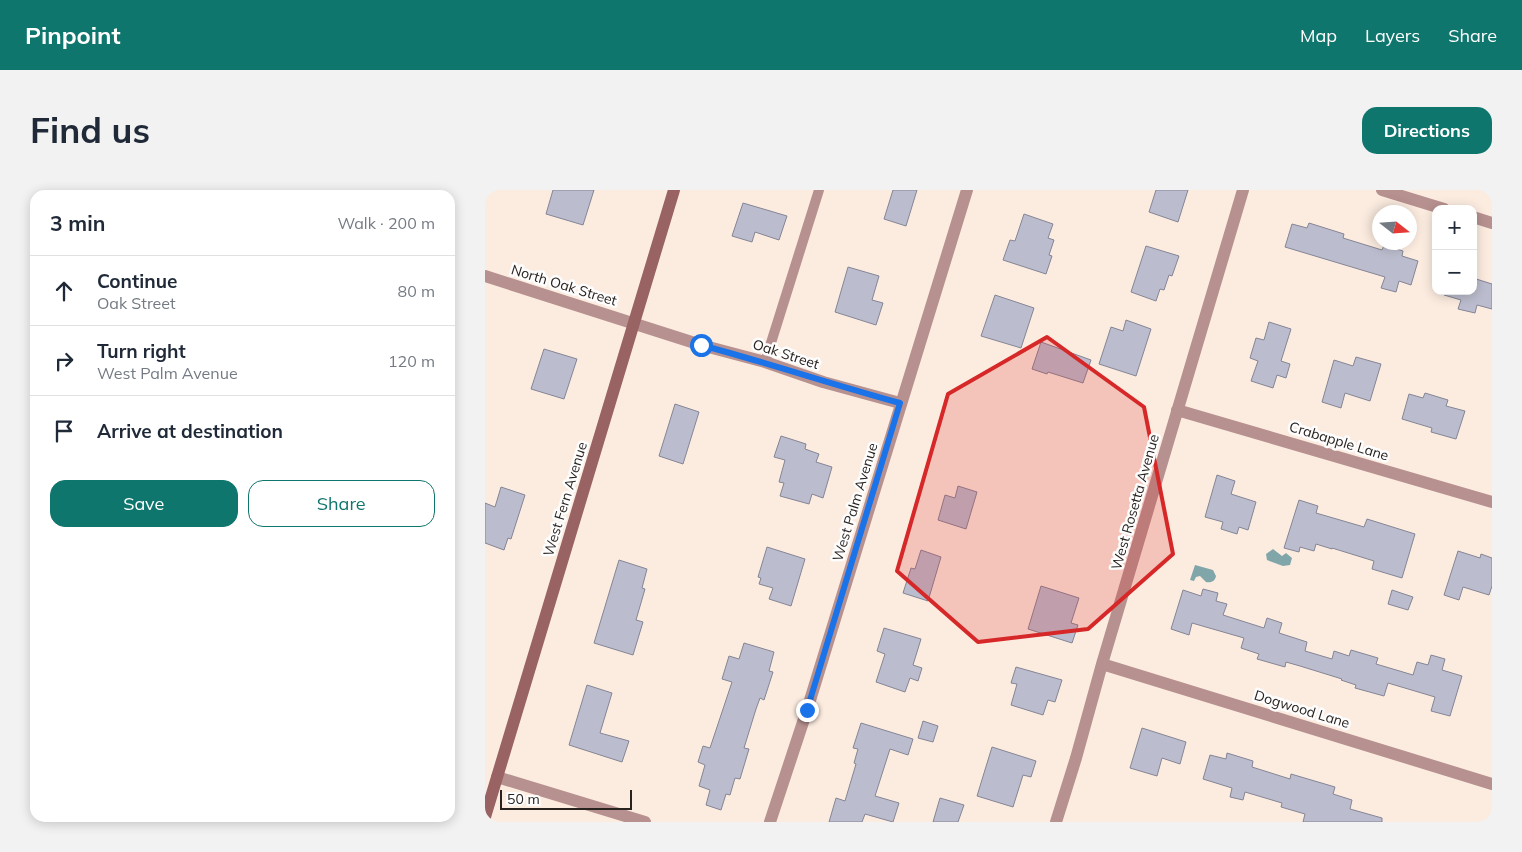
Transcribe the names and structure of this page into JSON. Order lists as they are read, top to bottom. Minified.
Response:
{"streets":{"street":["North Oak Street","Oak Street","Crabapple Lane","West Fern Avenue","West Palm Avenue","West Rosetta Avenue","Dogwood Lane"]},"crossings":[["North Oak Street","Oak Street"],["North Oak Street","West Fern Avenue"],["Oak Street","West Fern Avenue"],["Oak Street","West Palm Avenue"],["Crabapple Lane","West Rosetta Avenue"],["West Rosetta Avenue","Dogwood Lane"]],"scale_bar":"50 m","north":"right","page":{"header":"Pinpoint","nav":["Map","Layers","Share"],"buttons":["Directions",["Save","Share"]],"title":"Find us","heading":["3 min","Walk · 200 m"],"map_buttons":["+","−"],"list":[["Continue","Oak Street","80 m"],["Turn right","West Palm Avenue","120 m"],"Arrive at destination"],"scale":"50 m"}}
